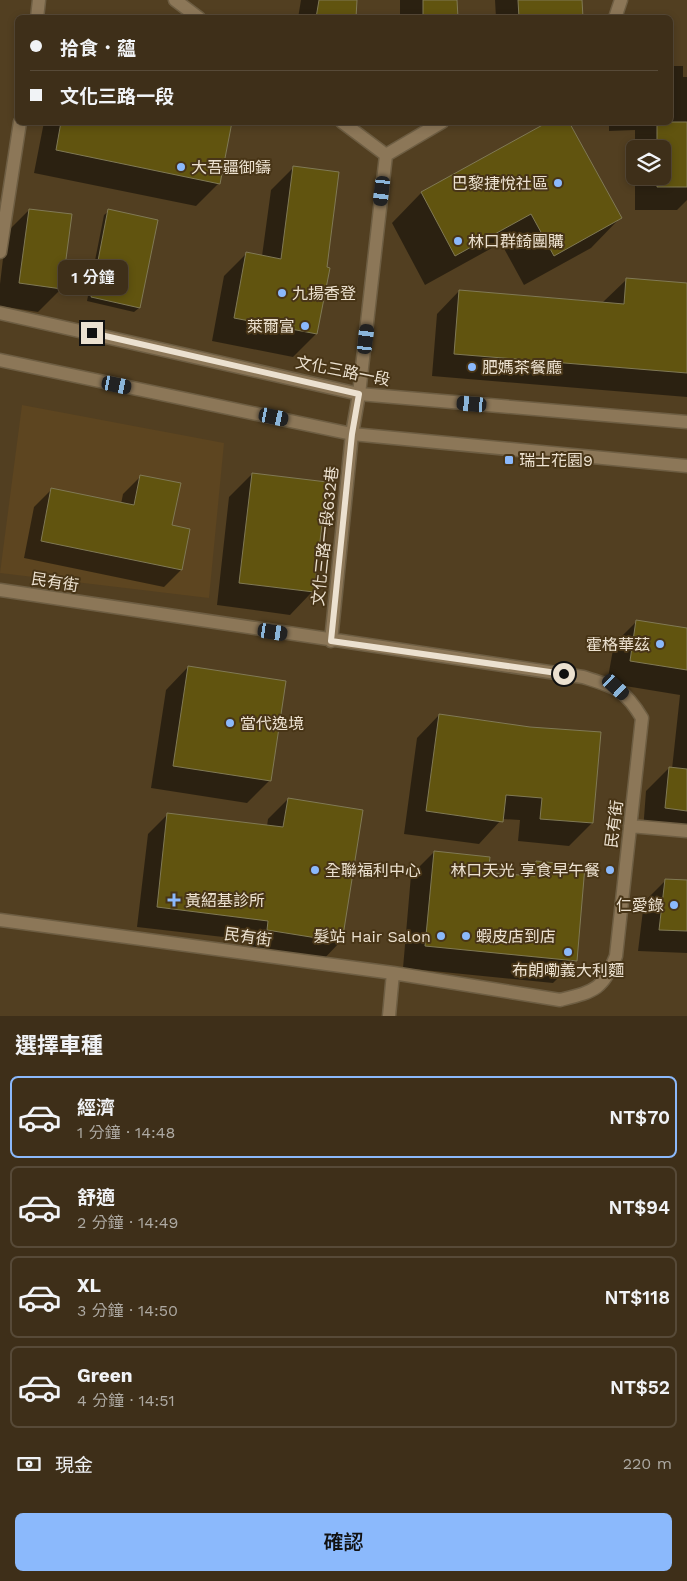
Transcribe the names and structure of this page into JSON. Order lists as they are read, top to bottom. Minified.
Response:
{"streets":{"street":["文化三路一段","文化三路一段632巷","民有街"]},"crossings":[["文化三路一段","文化三路一段632巷"],["文化三路一段632巷","民有街"]],"places":{"other":["大吾疆御鑄","巴黎捷悅社區","林口群錡團購","九揚香登","萊爾富","肥媽茶餐廳","霍格華茲","當代逸境","全聯福利中心","林口天光 享食早午餐","仁愛錄","髮站 Hair Salon","蝦皮店到店","布朗嘞義大利麵"],"transit":["瑞士花園9"],"health":["黃紹基診所"]},"page":{"banner":["拾食．蘊","文化三路一段"],"bubble":"1 分鐘","heading":"選擇車種","list":[{"name":"經濟","note":"1 分鐘 · 14:48","value":"NT$70"},{"name":"舒適","note":"2 分鐘 · 14:49","value":"NT$94"},{"name":"XL","note":"3 分鐘 · 14:50","value":"NT$118"},{"name":"Green","note":"4 分鐘 · 14:51","value":"NT$52"}],"pay":["現金","220 m"],"buttons":"確認"}}
